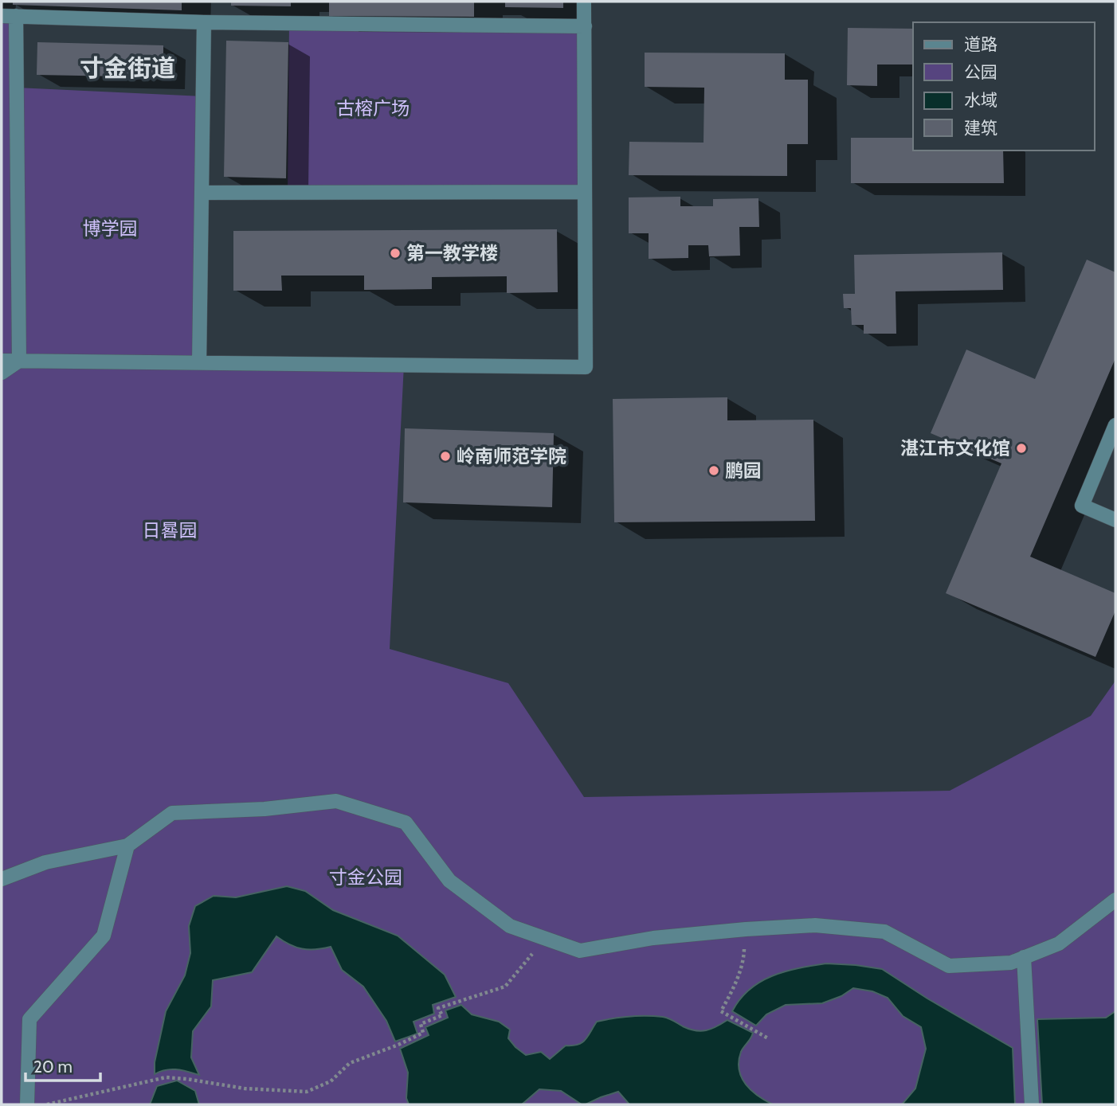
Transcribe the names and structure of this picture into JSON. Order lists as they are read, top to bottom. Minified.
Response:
{"districts":["寸金街道"],"parks":["古榕广场","博学园","日晷园","寸金公园"],"places":["第一教学楼","湛江市文化馆","岭南师范学院","鹏园"],"legend":["道路","公园","水域","建筑"],"scale_bar":"20 m"}
